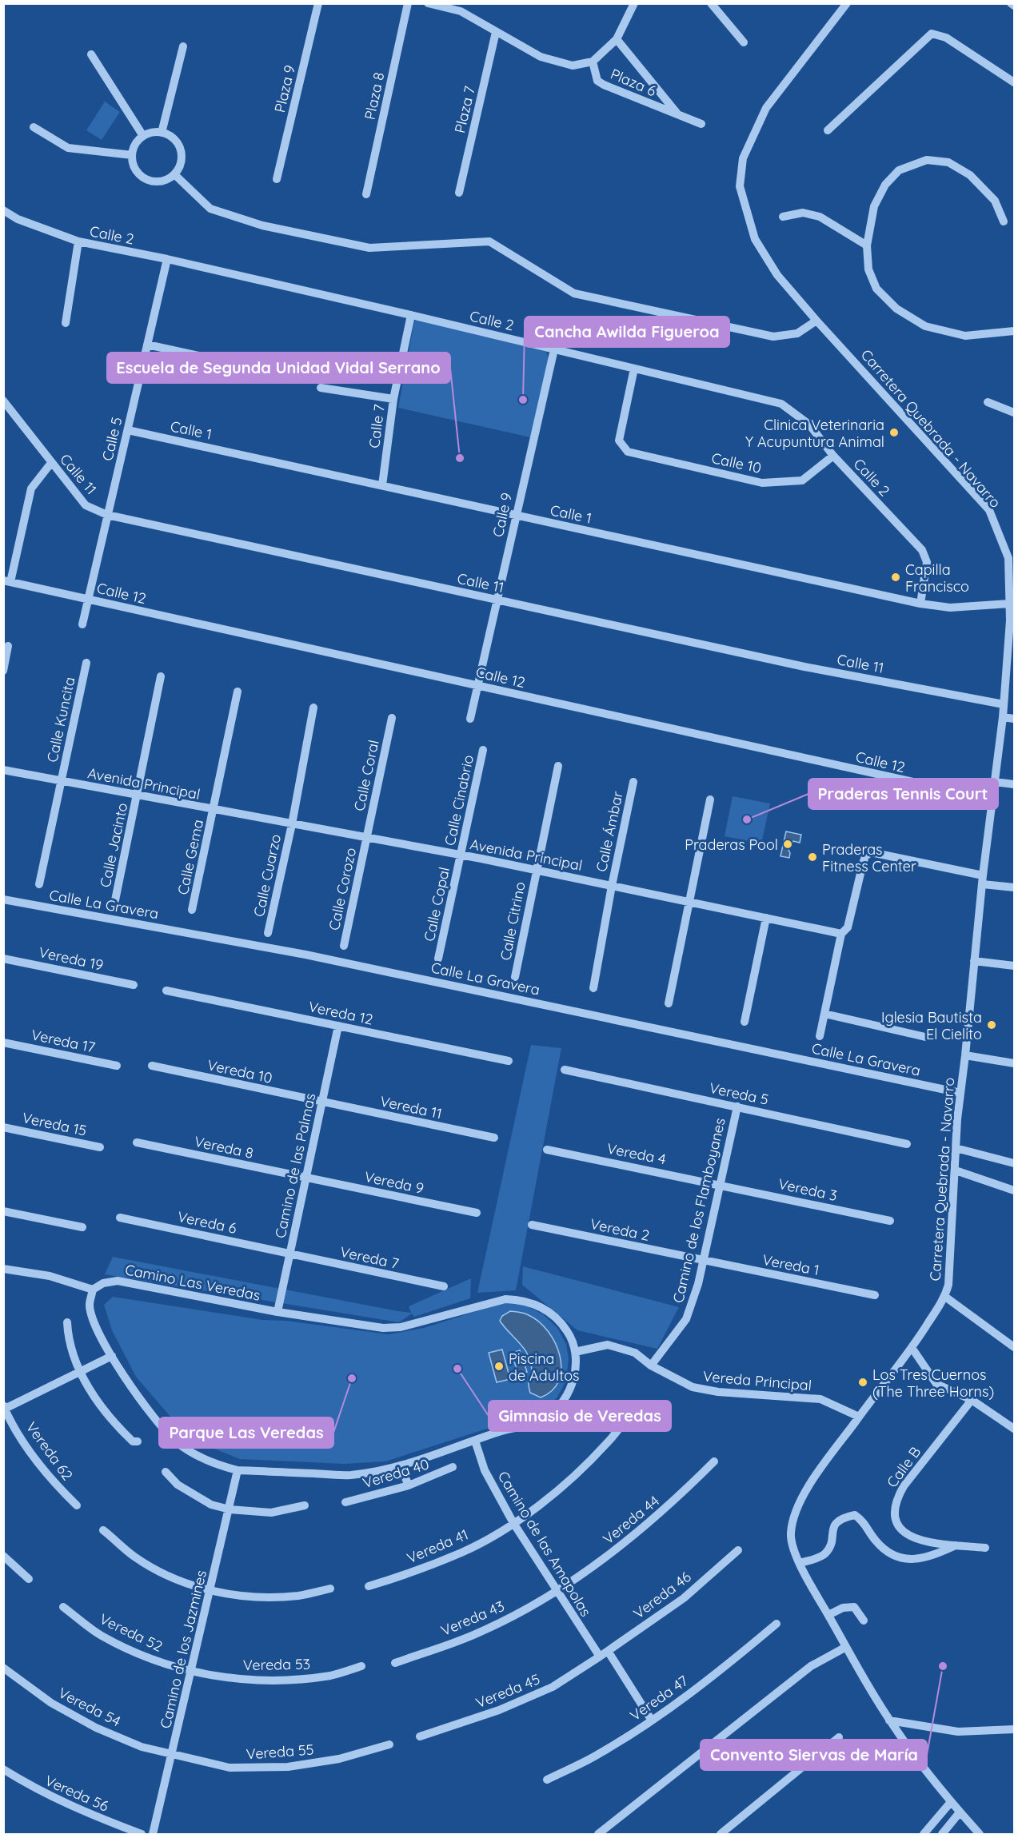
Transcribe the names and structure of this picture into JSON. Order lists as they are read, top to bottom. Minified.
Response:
{"streets":{"street":["Plaza 6","Plaza 9","Plaza 8","Plaza 7","Calle 2","Calle 7","Carretera Quebrada - Navarro","Calle 1","Calle 5","Calle 10","Calle 11","Calle 9","Calle 12","Calle Kuncita","Calle Coral","Avenida Principal","Calle Cinabrio","Calle Ámbar","Calle Jacinto","Calle Gema","Calle Cuarzo","Calle Corozo","Calle La Gravera","Calle Copal","Calle Citrino","Vereda 19","Vereda 12","Vereda 17","Vereda 10","Vereda 5","Vereda 11","Vereda 15","Vereda 8","Vereda 4","Camino de las Palmas","Vereda 9","Vereda 3","Camino de los Flamboyanes","Vereda 6","Vereda 2","Vereda 7","Vereda 1","Camino Las Veredas","Vereda Principal","Vereda 62","Calle B","Vereda 40","Vereda 44","Camino de las Amapolas","Vereda 41","Vereda 46","Vereda 43","Vereda 52","Camino de los Jazmines","Vereda 53","Vereda 45","Vereda 47","Vereda 54","Vereda 55","Vereda 56"]},"crossings":[["Calle 2","Calle 7"],["Calle 2","Calle 1"],["Calle 2","Calle 5"],["Calle 2","Calle 10"],["Calle 2","Calle 9"],["Calle 7","Calle 1"],["Carretera Quebrada - Navarro","Calle 1"],["Carretera Quebrada - Navarro","Calle 11"],["Carretera Quebrada - Navarro","Calle 12"],["Carretera Quebrada - Navarro","Calle La Gravera"],["Carretera Quebrada - Navarro","Vereda Principal"],["Calle 1","Calle 5"],["Calle 1","Calle 9"],["Calle 5","Calle 11"],["Calle 5","Calle 12"],["Calle 11","Calle 9"],["Calle 9","Calle 12"],["Calle Kuncita","Avenida Principal"],["Calle Coral","Avenida Principal"],["Calle Coral","Calle Corozo"],["Avenida Principal","Calle Cinabrio"],["Avenida Principal","Calle Ámbar"],["Avenida Principal","Calle Jacinto"],["Avenida Principal","Calle Gema"],["Avenida Principal","Calle Cuarzo"],["Avenida Principal","Calle Corozo"],["Avenida Principal","Calle Copal"],["Avenida Principal","Calle Citrino"],["Calle Cinabrio","Calle Copal"],["Vereda 12","Camino de las Palmas"],["Vereda 10","Vereda 11"],["Vereda 10","Camino de las Palmas"],["Vereda 5","Camino de los Flamboyanes"],["Vereda 11","Camino de las Palmas"],["Vereda 8","Camino de las Palmas"],["Vereda 8","Vereda 9"],["Vereda 4","Vereda 3"],["Vereda 4","Camino de los Flamboyanes"],["Camino de las Palmas","Vereda 9"],["Camino de las Palmas","Vereda 6"],["Camino de las Palmas","Vereda 7"],["Camino de las Palmas","Camino Las Veredas"],["Vereda 3","Camino de los Flamboyanes"],["Camino de los Flamboyanes","Vereda 2"],["Camino de los Flamboyanes","Vereda 1"],["Camino de los Flamboyanes","Vereda Principal"],["Vereda 6","Vereda 7"],["Vereda 2","Vereda 1"],["Camino Las Veredas","Vereda Principal"],["Camino Las Veredas","Camino de las Amapolas"],["Camino Las Veredas","Camino de los Jazmines"],["Vereda 44","Camino de las Amapolas"],["Vereda 44","Vereda 43"],["Camino de las Amapolas","Vereda 41"],["Camino de las Amapolas","Vereda 46"],["Camino de las Amapolas","Vereda 43"],["Camino de las Amapolas","Vereda 45"],["Vereda 46","Vereda 45"],["Vereda 52","Camino de los Jazmines"],["Vereda 52","Vereda 53"],["Camino de los Jazmines","Vereda 53"],["Camino de los Jazmines","Vereda 54"],["Camino de los Jazmines","Vereda 55"],["Vereda 54","Vereda 55"]],"places":["Cancha Awilda Figueroa","Clinica Veterinaria Y Acupuntura Animal","Escuela de Segunda Unidad Vidal Serrano","Capilla Francisco","Praderas Tennis Court","Praderas Pool","Praderas Fitness Center","Iglesia Bautista El Cielito","Piscina de Adultos","Gimnasio de Veredas","Parque Las Veredas","Los Tres Cuernos (The Three Horns)","Convento Siervas de María"]}
